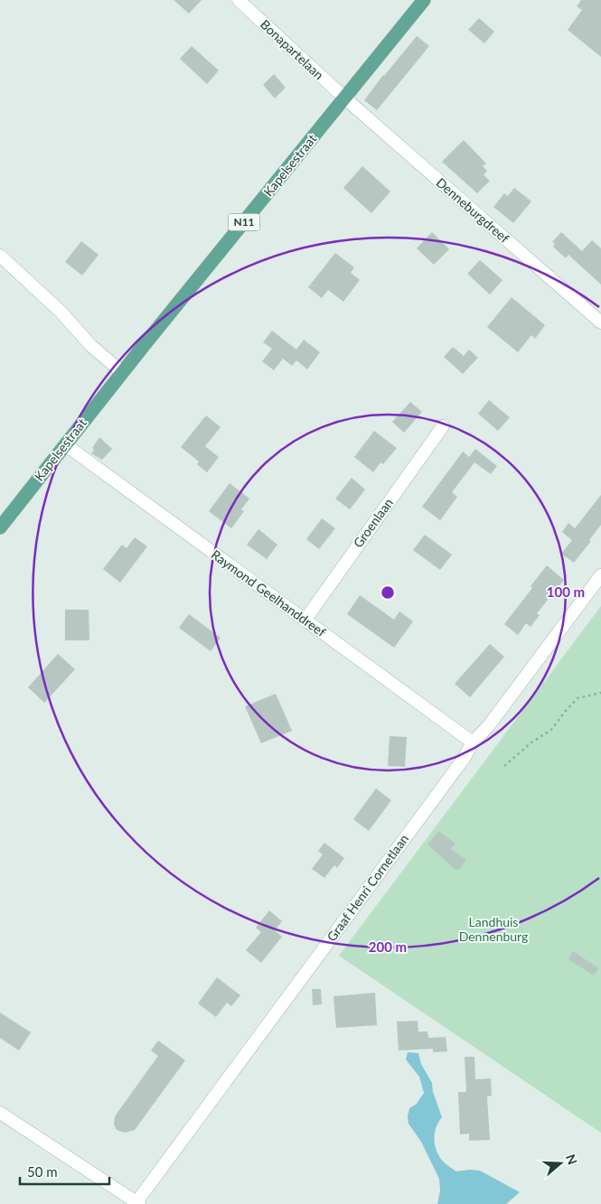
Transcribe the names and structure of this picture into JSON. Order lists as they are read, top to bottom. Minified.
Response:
{"streets":{"main road":["Kapelsestraat","N11"],"street":["Bonapartelaan","Denneburgdreef","Groenlaan","Raymond Geelhanddreef","Graaf Henri Cornetlaan"]},"crossings":[["Bonapartelaan","Kapelsestraat"],["Bonapartelaan","Denneburgdreef"],["Kapelsestraat","Denneburgdreef"],["Kapelsestraat","Raymond Geelhanddreef"],["Groenlaan","Raymond Geelhanddreef"],["Raymond Geelhanddreef","Graaf Henri Cornetlaan"]],"parks":["Landhuis Dennenburg"],"scale_bar":"50 m","north":"right","rings":["100 m","200 m"]}
